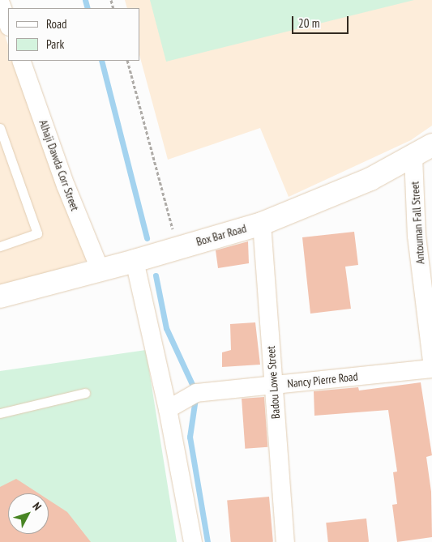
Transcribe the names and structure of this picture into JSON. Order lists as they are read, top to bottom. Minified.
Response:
{"streets":{"street":["Alhaji Dawda Corr Street","Antouman Fall Street","Box Bar Road","Nancy Pierre Road","Badou Lowe Street"]},"crossings":[["Alhaji Dawda Corr Street","Box Bar Road"],["Antouman Fall Street","Box Bar Road"],["Box Bar Road","Badou Lowe Street"],["Nancy Pierre Road","Badou Lowe Street"]],"legend":["Road","Park"],"scale_bar":"20 m","north":"top right"}
